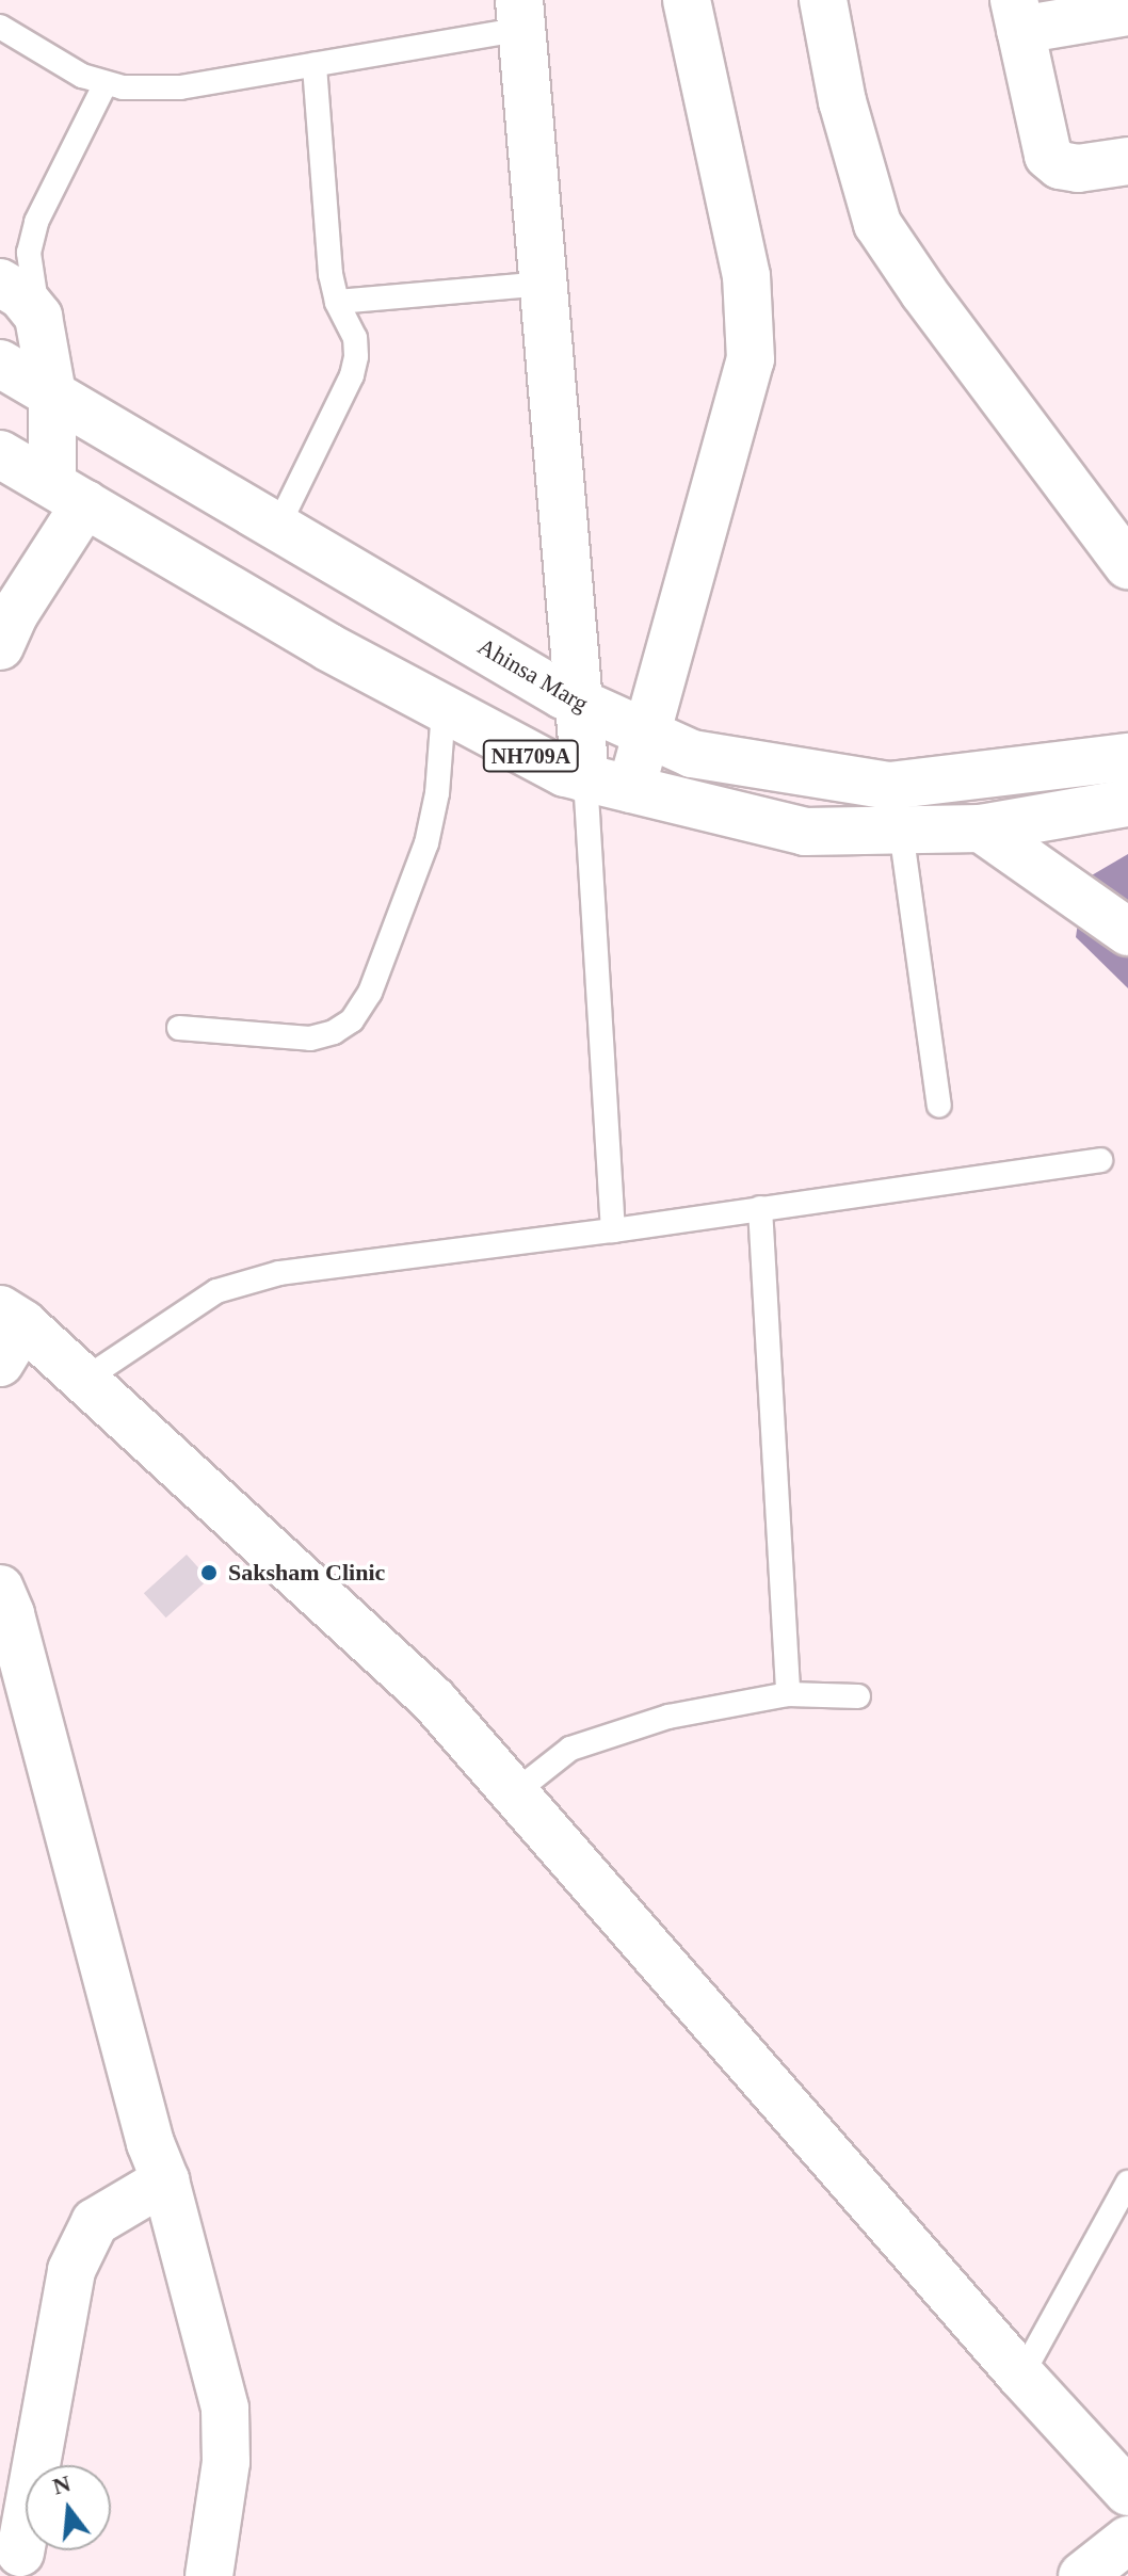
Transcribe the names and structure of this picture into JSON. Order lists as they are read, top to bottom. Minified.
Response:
{"streets":{"main road":["Ahinsa Marg","NH709A"]},"places":["Saksham Clinic"],"north":"top"}
